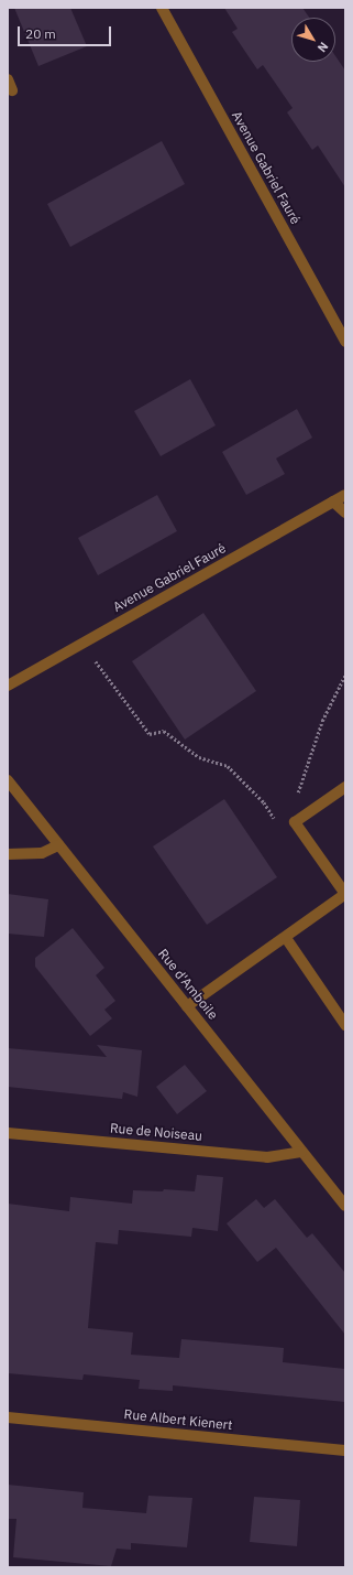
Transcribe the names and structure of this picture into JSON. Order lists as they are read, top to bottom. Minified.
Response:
{"streets":{"street":["Avenue Gabriel Fauré","Rue d'Amboile","Rue de Noiseau","Rue Albert Kienert"]},"crossings":[["Rue d'Amboile","Rue de Noiseau"]],"scale_bar":"20 m","north":"bottom right"}
